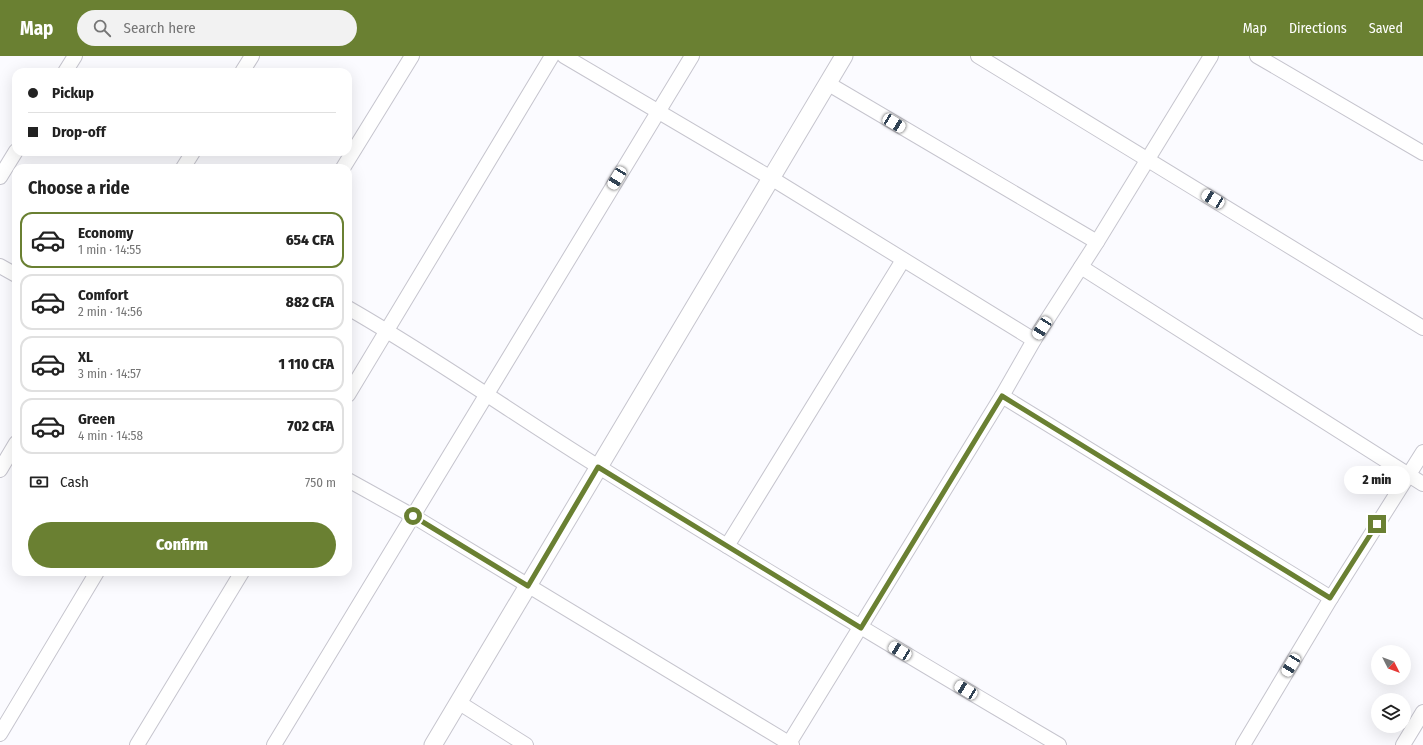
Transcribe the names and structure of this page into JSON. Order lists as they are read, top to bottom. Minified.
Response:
{"north":"bottom right","page":{"header":"Map","search":"Search here","nav":["Map","Directions","Saved"],"banner":["Pickup","Drop-off"],"heading":"Choose a ride","list":[{"name":"Economy","note":"1 min · 14:55","value":"654 CFA"},{"name":"Comfort","note":"2 min · 14:56","value":"882 CFA"},{"name":"XL","note":"3 min · 14:57","value":"1 110 CFA"},{"name":"Green","note":"4 min · 14:58","value":"702 CFA"}],"pay":["Cash","750 m"],"bubble":"2 min","buttons":"Confirm"}}
